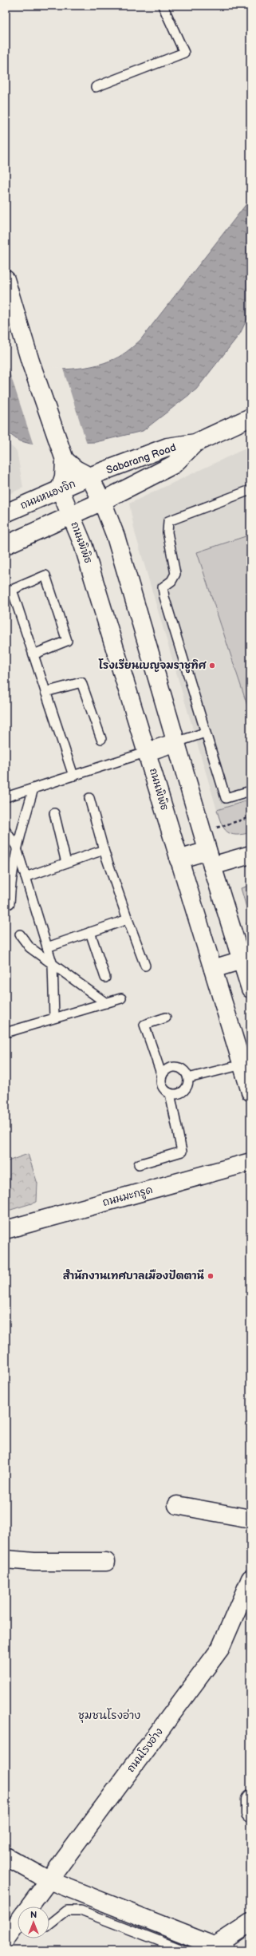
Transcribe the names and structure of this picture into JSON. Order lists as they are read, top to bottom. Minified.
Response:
{"streets":{"main road":["Sabarang Road","ถนนหนองจิก","ถนนพิพิธ","ถนนมะกรูด","ถนนโรงอ่าง"]},"crossings":[["Sabarang Road","ถนนหนองจิก"],["ถนนหนองจิก","ถนนพิพิธ"]],"districts":["ชุมชนโรงอ่าง"],"places":["โรงเรียนเบญจมราชูทิศ","สำนักงานเทศบาลเมืองปัตตานี"],"north":"top"}
